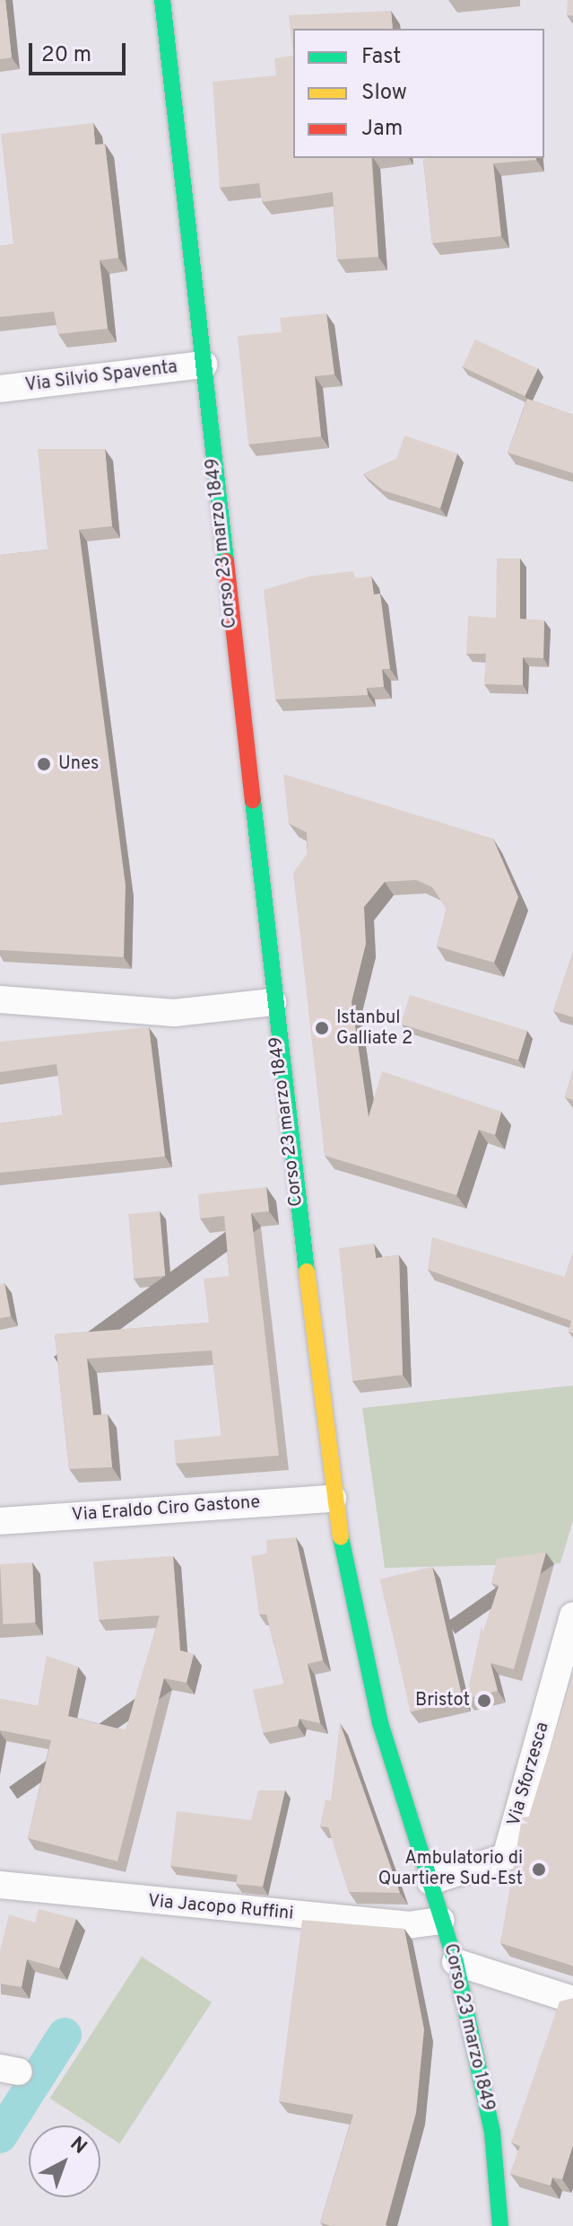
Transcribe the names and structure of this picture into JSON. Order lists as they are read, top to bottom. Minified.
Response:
{"streets":{"main road":["Corso 23 marzo 1849"],"street":["Via Silvio Spaventa","Via Eraldo Ciro Gastone","Via Sforzesca","Via Jacopo Ruffini"]},"crossings":[["Via Silvio Spaventa","Corso 23 marzo 1849"],["Corso 23 marzo 1849","Via Eraldo Ciro Gastone"],["Corso 23 marzo 1849","Via Sforzesca"],["Corso 23 marzo 1849","Via Jacopo Ruffini"]],"places":["Unes","Istanbul Galliate 2","Bristot","Ambulatorio di Quartiere Sud-Est"],"legend":["Fast","Slow","Jam"],"scale_bar":"20 m","north":"top right"}
